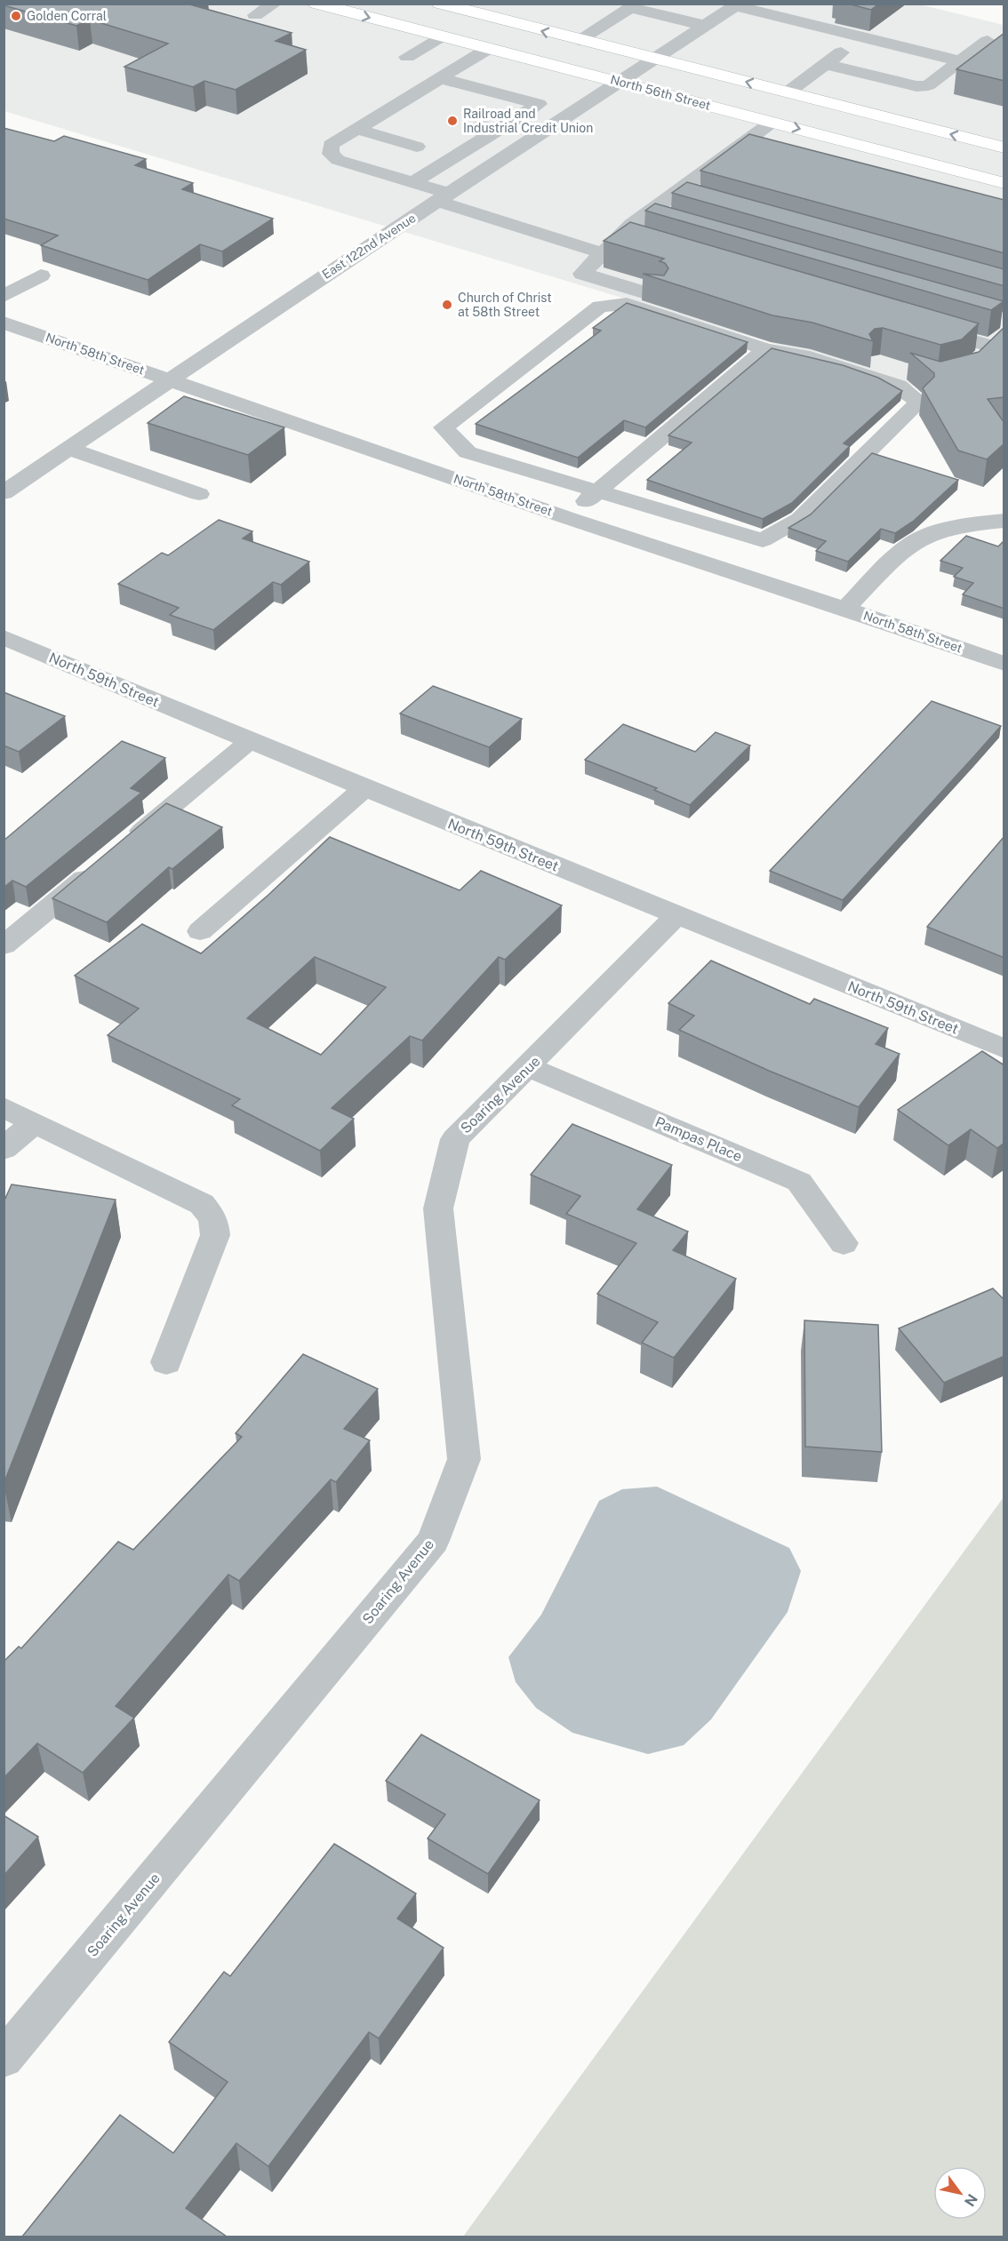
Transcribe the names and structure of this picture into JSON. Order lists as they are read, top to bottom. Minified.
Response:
{"streets":{"main road":["North 56th Street"],"street":["East 122nd Avenue","North 58th Street","North 59th Street","Soaring Avenue","Pampas Place"]},"crossings":[["North 56th Street","East 122nd Avenue"],["East 122nd Avenue","North 58th Street"],["North 59th Street","Soaring Avenue"],["Soaring Avenue","Pampas Place"]],"places":["Golden Corral","Railroad and Industrial Credit Union","Church of Christ at 58th Street"],"north":"bottom right"}
